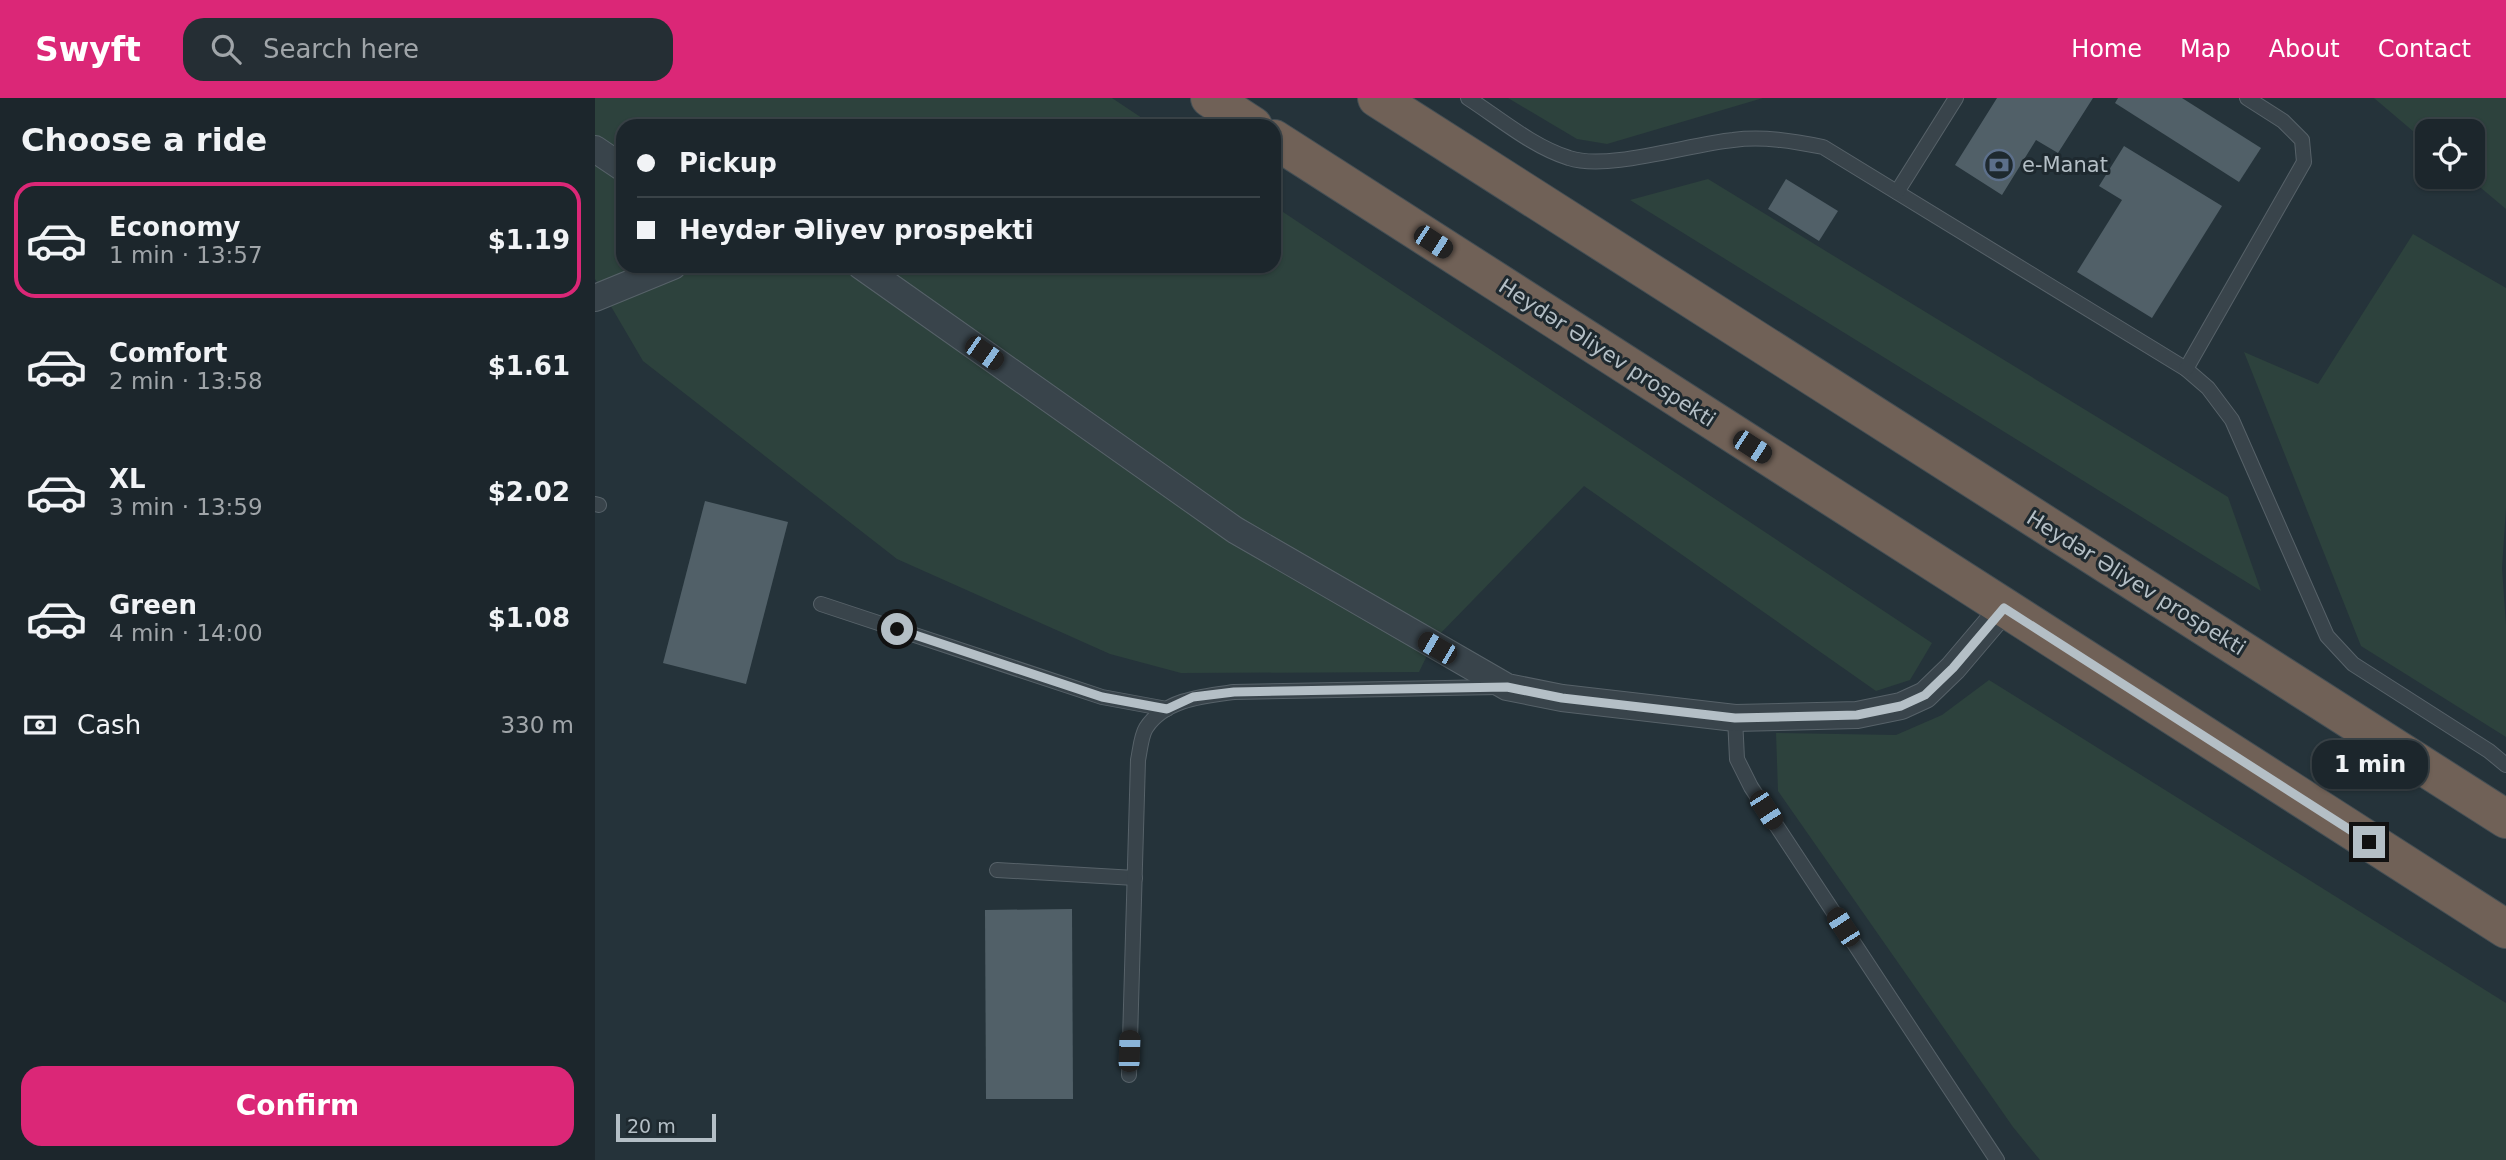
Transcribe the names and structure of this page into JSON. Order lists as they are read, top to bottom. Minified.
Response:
{"streets":{"highway":["Heydər Əliyev prospekti"]},"places":{"bank":["e-Manat"]},"scale_bar":"20 m","page":{"header":"Swyft","search":"Search here","nav":["Home","Map","About","Contact"],"heading":"Choose a ride","banner":["Pickup","Heydər Əliyev prospekti"],"list":[{"name":"Economy","note":"1 min · 13:57","value":"$1.19"},{"name":"Comfort","note":"2 min · 13:58","value":"$1.61"},{"name":"XL","note":"3 min · 13:59","value":"$2.02"},{"name":"Green","note":"4 min · 14:00","value":"$1.08"}],"pay":["Cash","330 m"],"bubble":"1 min","buttons":"Confirm","scale":"20 m"}}
